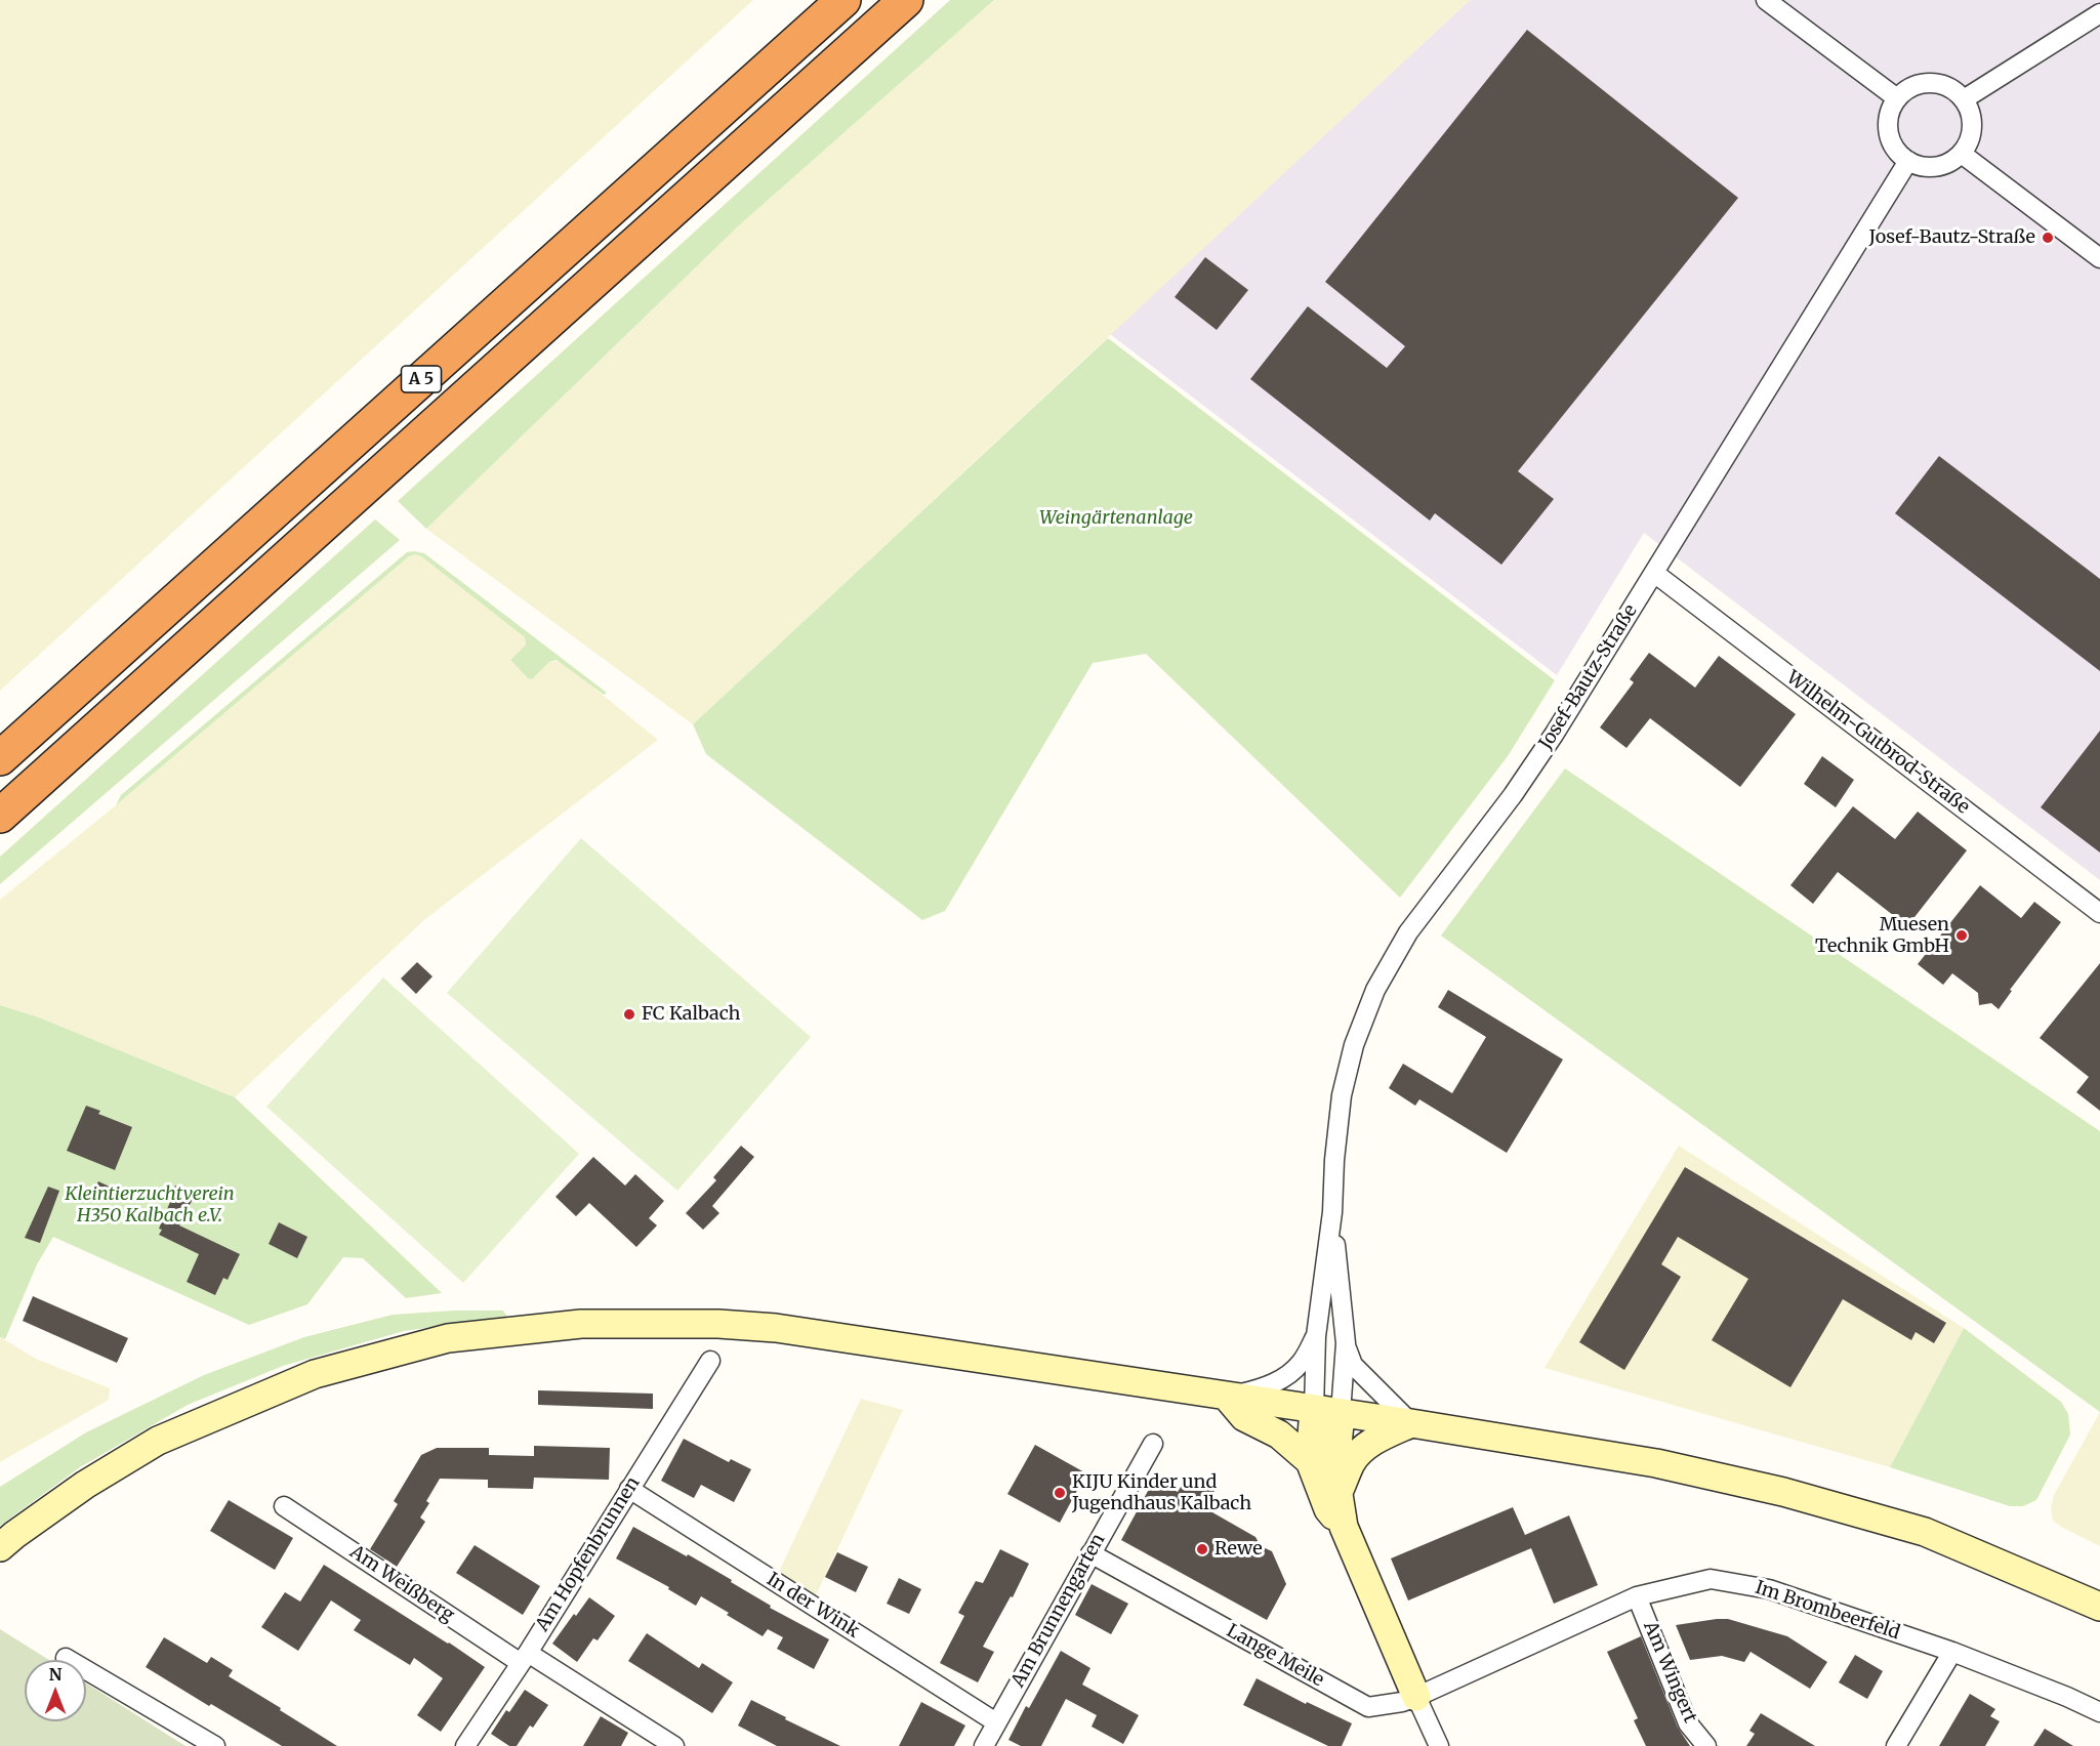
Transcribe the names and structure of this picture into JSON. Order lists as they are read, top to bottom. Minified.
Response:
{"streets":{"highway":["A 5"],"main road":["Josef-Bautz-Straße"],"street":["Wilhelm-Gutbrod-Straße","Am Hopfenbrunnen","Am Weißberg","In der Wink","Am Brunnengarten","Im Brombeerfeld","Lange Meile","Am Wingert"]},"crossings":[["Josef-Bautz-Straße","Wilhelm-Gutbrod-Straße"],["Josef-Bautz-Straße","Im Brombeerfeld"],["Josef-Bautz-Straße","Lange Meile"],["Am Hopfenbrunnen","Am Weißberg"],["Am Hopfenbrunnen","In der Wink"],["In der Wink","Am Brunnengarten"],["Am Brunnengarten","Lange Meile"],["Im Brombeerfeld","Lange Meile"],["Im Brombeerfeld","Am Wingert"]],"parks":["Weingärtenanlage","Kleintierzuchtverein H350 Kalbach e.V."],"places":["Josef-Bautz-Straße","Muesen Technik GmbH","FC Kalbach","KIJU Kinder und Jugendhaus Kalbach","Rewe"],"north":"top"}
